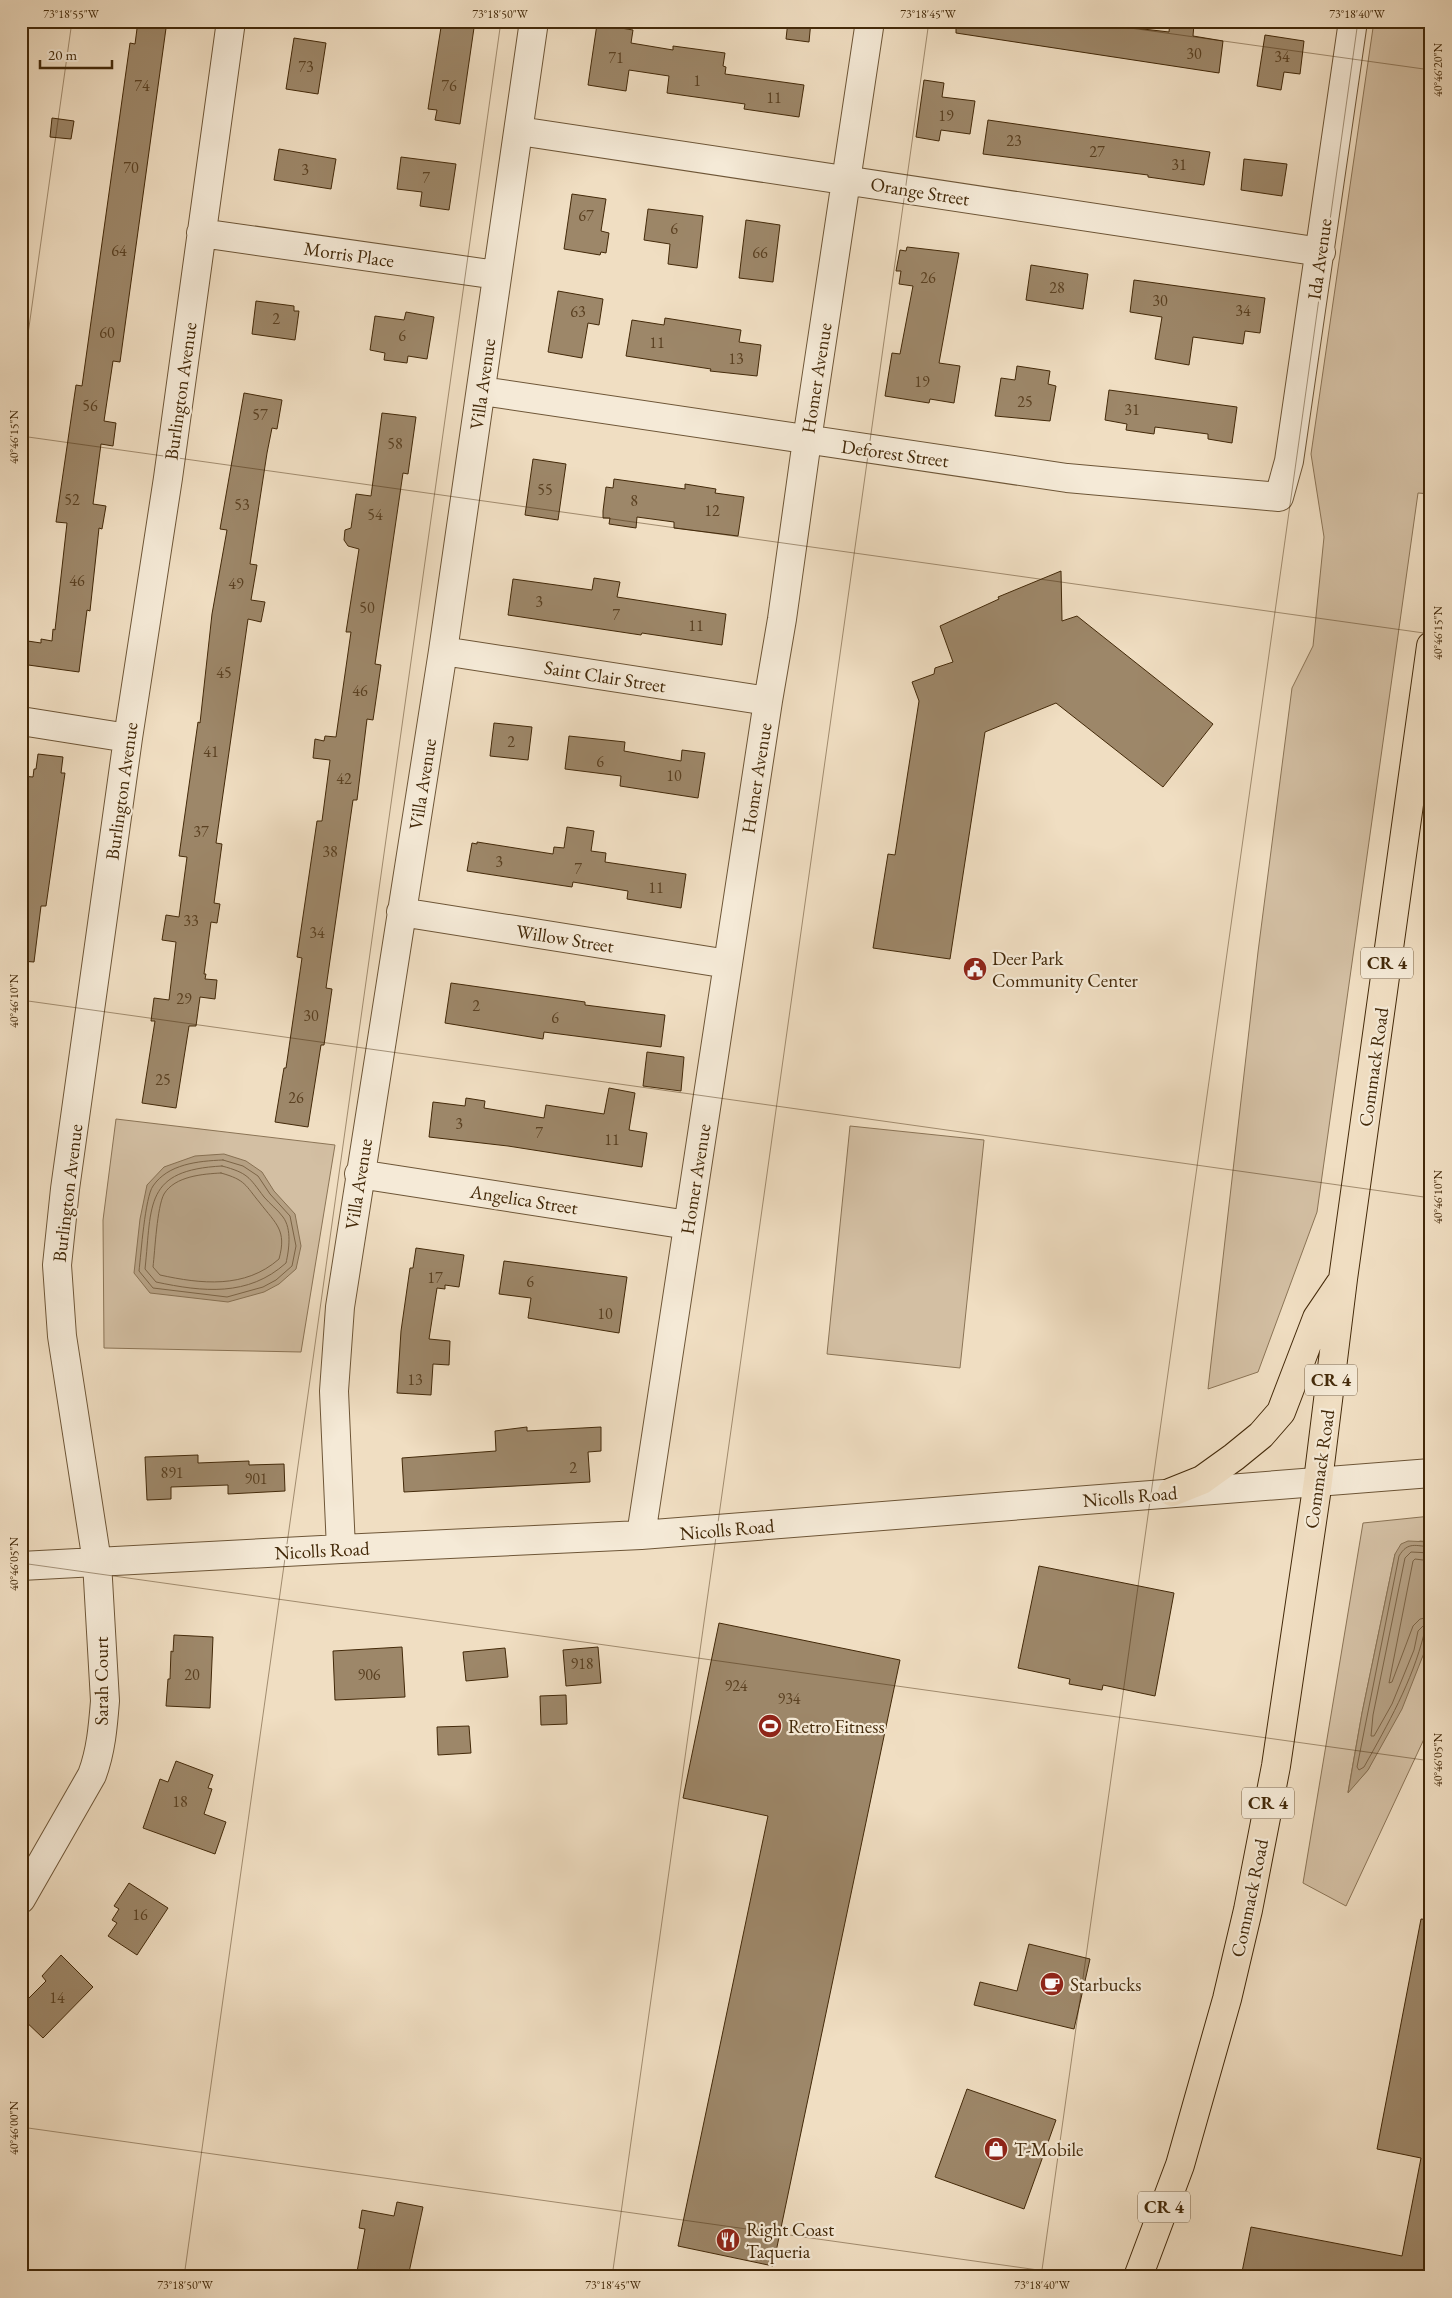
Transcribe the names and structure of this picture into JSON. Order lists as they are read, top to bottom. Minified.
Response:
{"streets":{"main road":["CR 4","Commack Road"],"street":["Orange Street","Morris Place","Ida Avenue","Homer Avenue","Villa Avenue","Burlington Avenue","Deforest Street","Saint Clair Street","Willow Street","Angelica Street","Nicolls Road","Sarah Court"]},"crossings":[["Orange Street","Ida Avenue"],["Orange Street","Homer Avenue"],["Orange Street","Villa Avenue"],["Morris Place","Villa Avenue"],["Morris Place","Burlington Avenue"],["Ida Avenue","Deforest Street"],["Homer Avenue","Deforest Street"],["Homer Avenue","Saint Clair Street"],["Homer Avenue","Willow Street"],["Homer Avenue","Angelica Street"],["Homer Avenue","Nicolls Road"],["Villa Avenue","Deforest Street"],["Villa Avenue","Saint Clair Street"],["Villa Avenue","Willow Street"],["Villa Avenue","Angelica Street"],["Villa Avenue","Nicolls Road"],["Burlington Avenue","Nicolls Road"],["Burlington Avenue","Sarah Court"],["Commack Road","Nicolls Road"],["Nicolls Road","Sarah Court"]],"places":{"public building":["Deer Park Community Center"],"sports":["Retro Fitness"],"cafe":["Starbucks"],"shop":["T-Mobile"],"restaurant":["Right Coast Taqueria"]},"house_numbers":["30","34","71","73","1","74","76","11","19","23","27","31","70","3","7","67","6","64","66","26","28","30","34","63","2","60","6","11","13","19","25","56","31","57","58","55","52","8","53","12","54","46","49","3","50","7","11","45","46","2","41","6","10","42","37","38","3","7","11","33","34","29","2","30","6","25","26","3","7","11","17","6","10","13","2","891","901","918","20","906","924","934","18","16","14"],"scale_bar":"20 m","coordinates":["73°18'55\"W","73°18'50\"W","73°18'45\"W","73°18'40\"W","40°46'20\"N","40°46'15\"N","40°46'10\"N","40°46'05\"N","40°46'00\"N"]}
